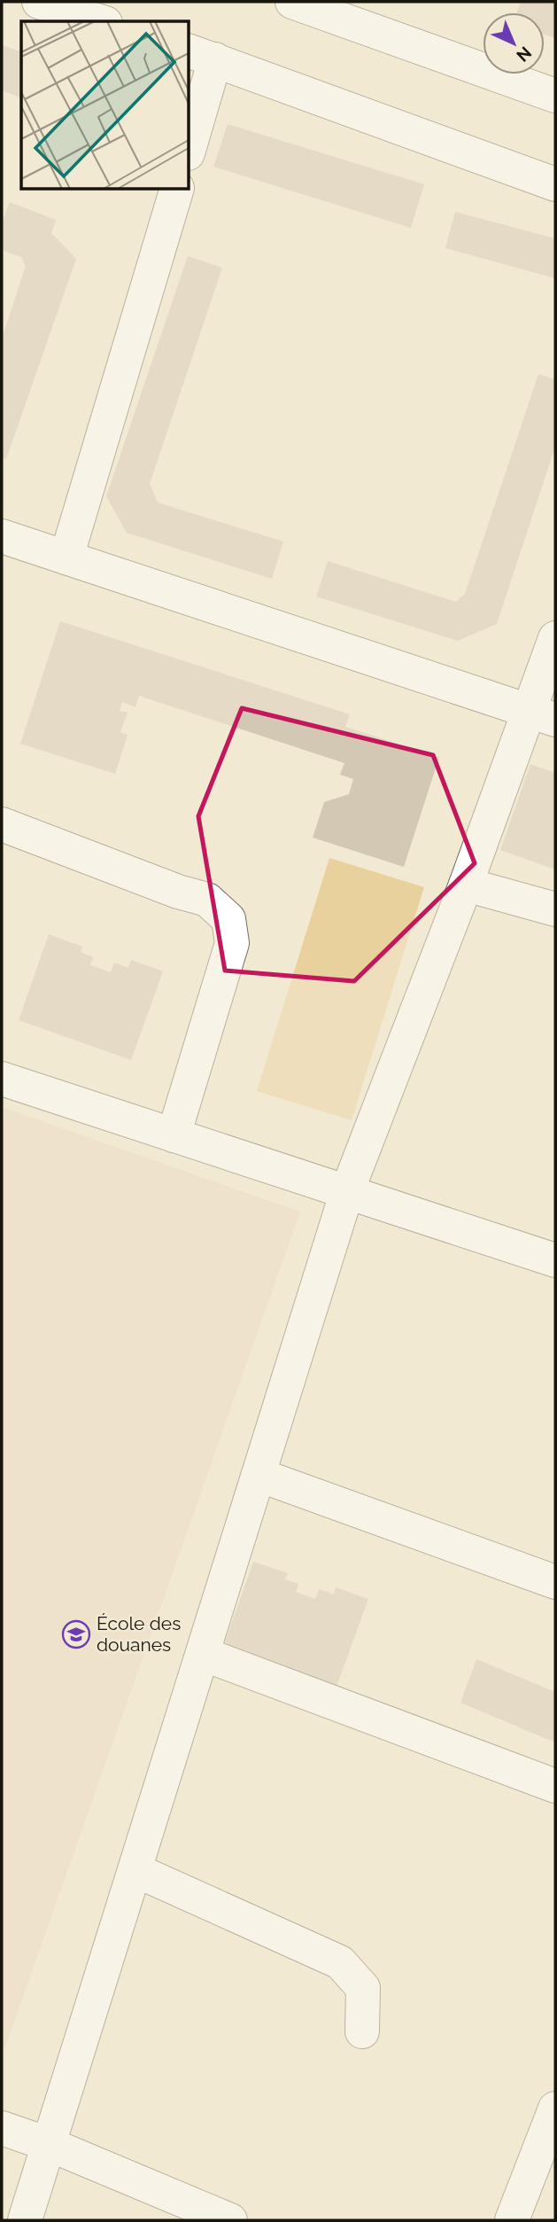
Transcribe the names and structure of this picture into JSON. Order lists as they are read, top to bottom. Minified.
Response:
{"places":{"school or university":["École des douanes"]},"north":"bottom right"}
